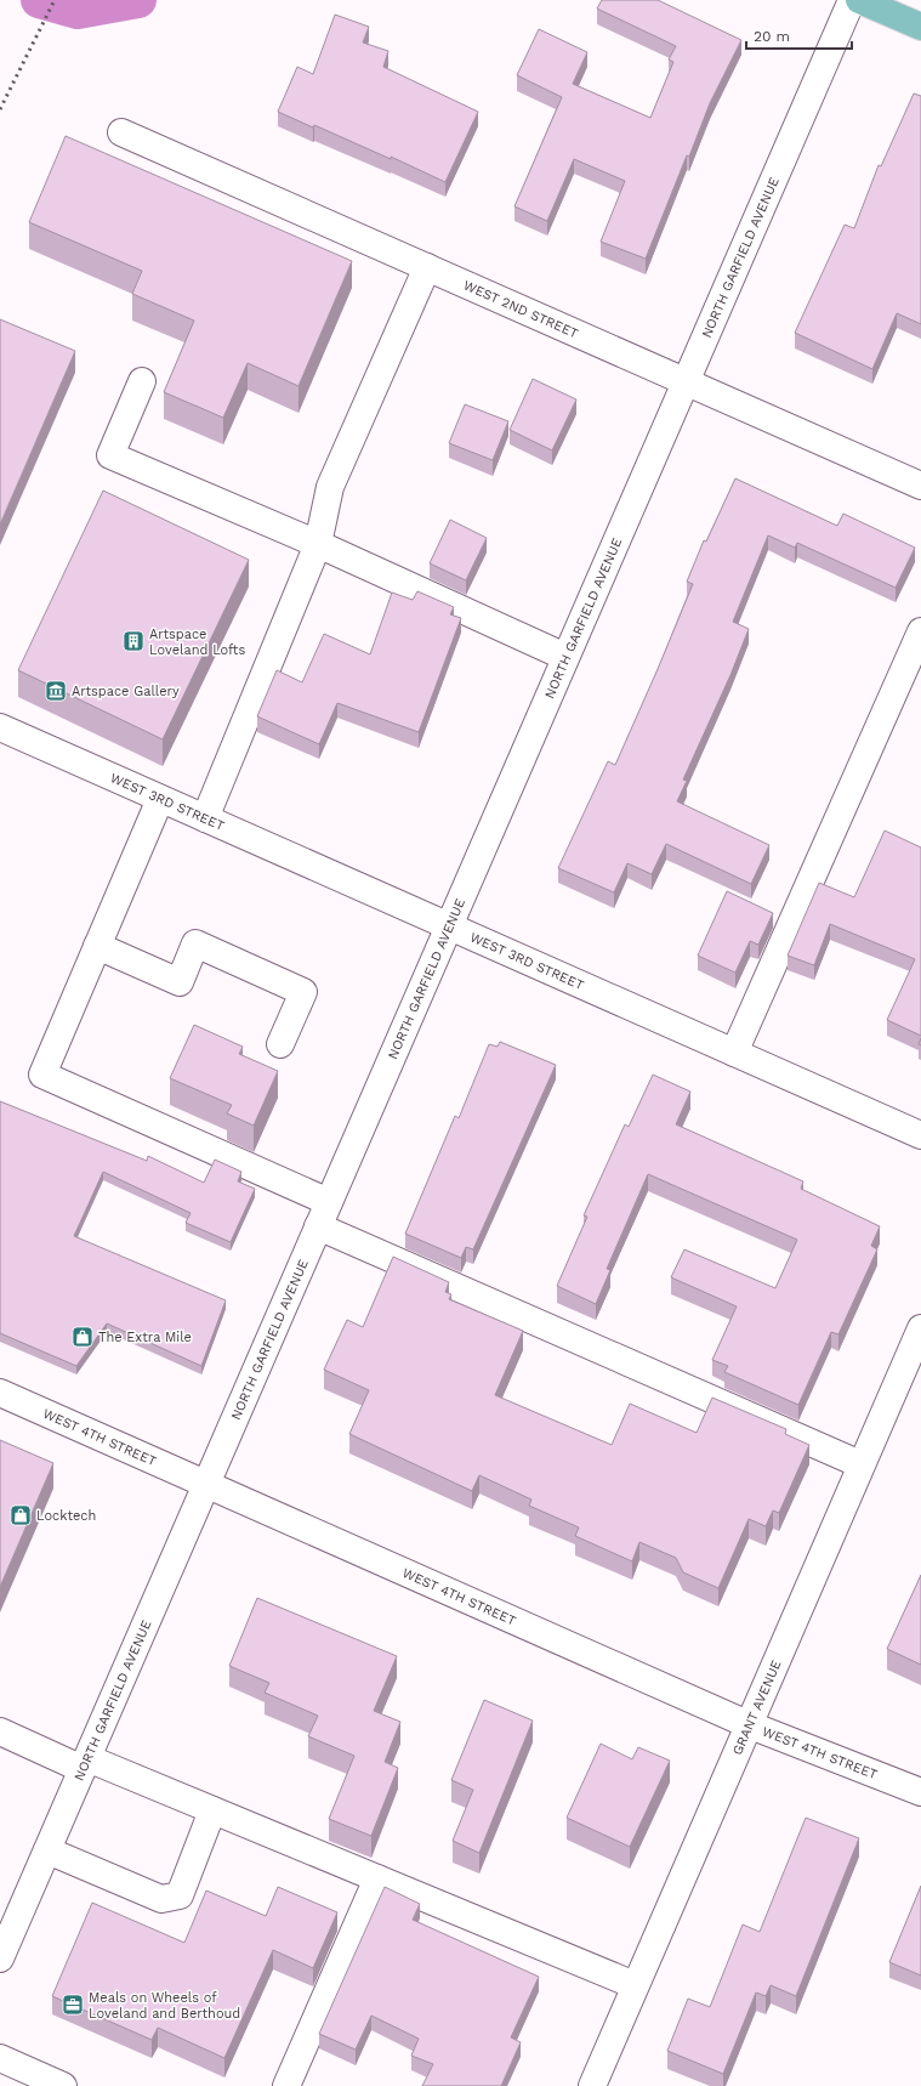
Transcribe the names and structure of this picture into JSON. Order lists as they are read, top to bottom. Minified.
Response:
{"streets":{"street":["NORTH GARFIELD AVENUE","WEST 2ND STREET","WEST 3RD STREET","WEST 4TH STREET","GRANT AVENUE"]},"crossings":[["NORTH GARFIELD AVENUE","WEST 2ND STREET"],["NORTH GARFIELD AVENUE","WEST 3RD STREET"],["NORTH GARFIELD AVENUE","WEST 4TH STREET"],["WEST 4TH STREET","GRANT AVENUE"]],"places":{"building":["Artspace Loveland Lofts"],"museum":["Artspace Gallery"],"shop":["The Extra Mile","Locktech"],"office":["Meals on Wheels of Loveland and Berthoud"]},"scale_bar":"20 m"}
